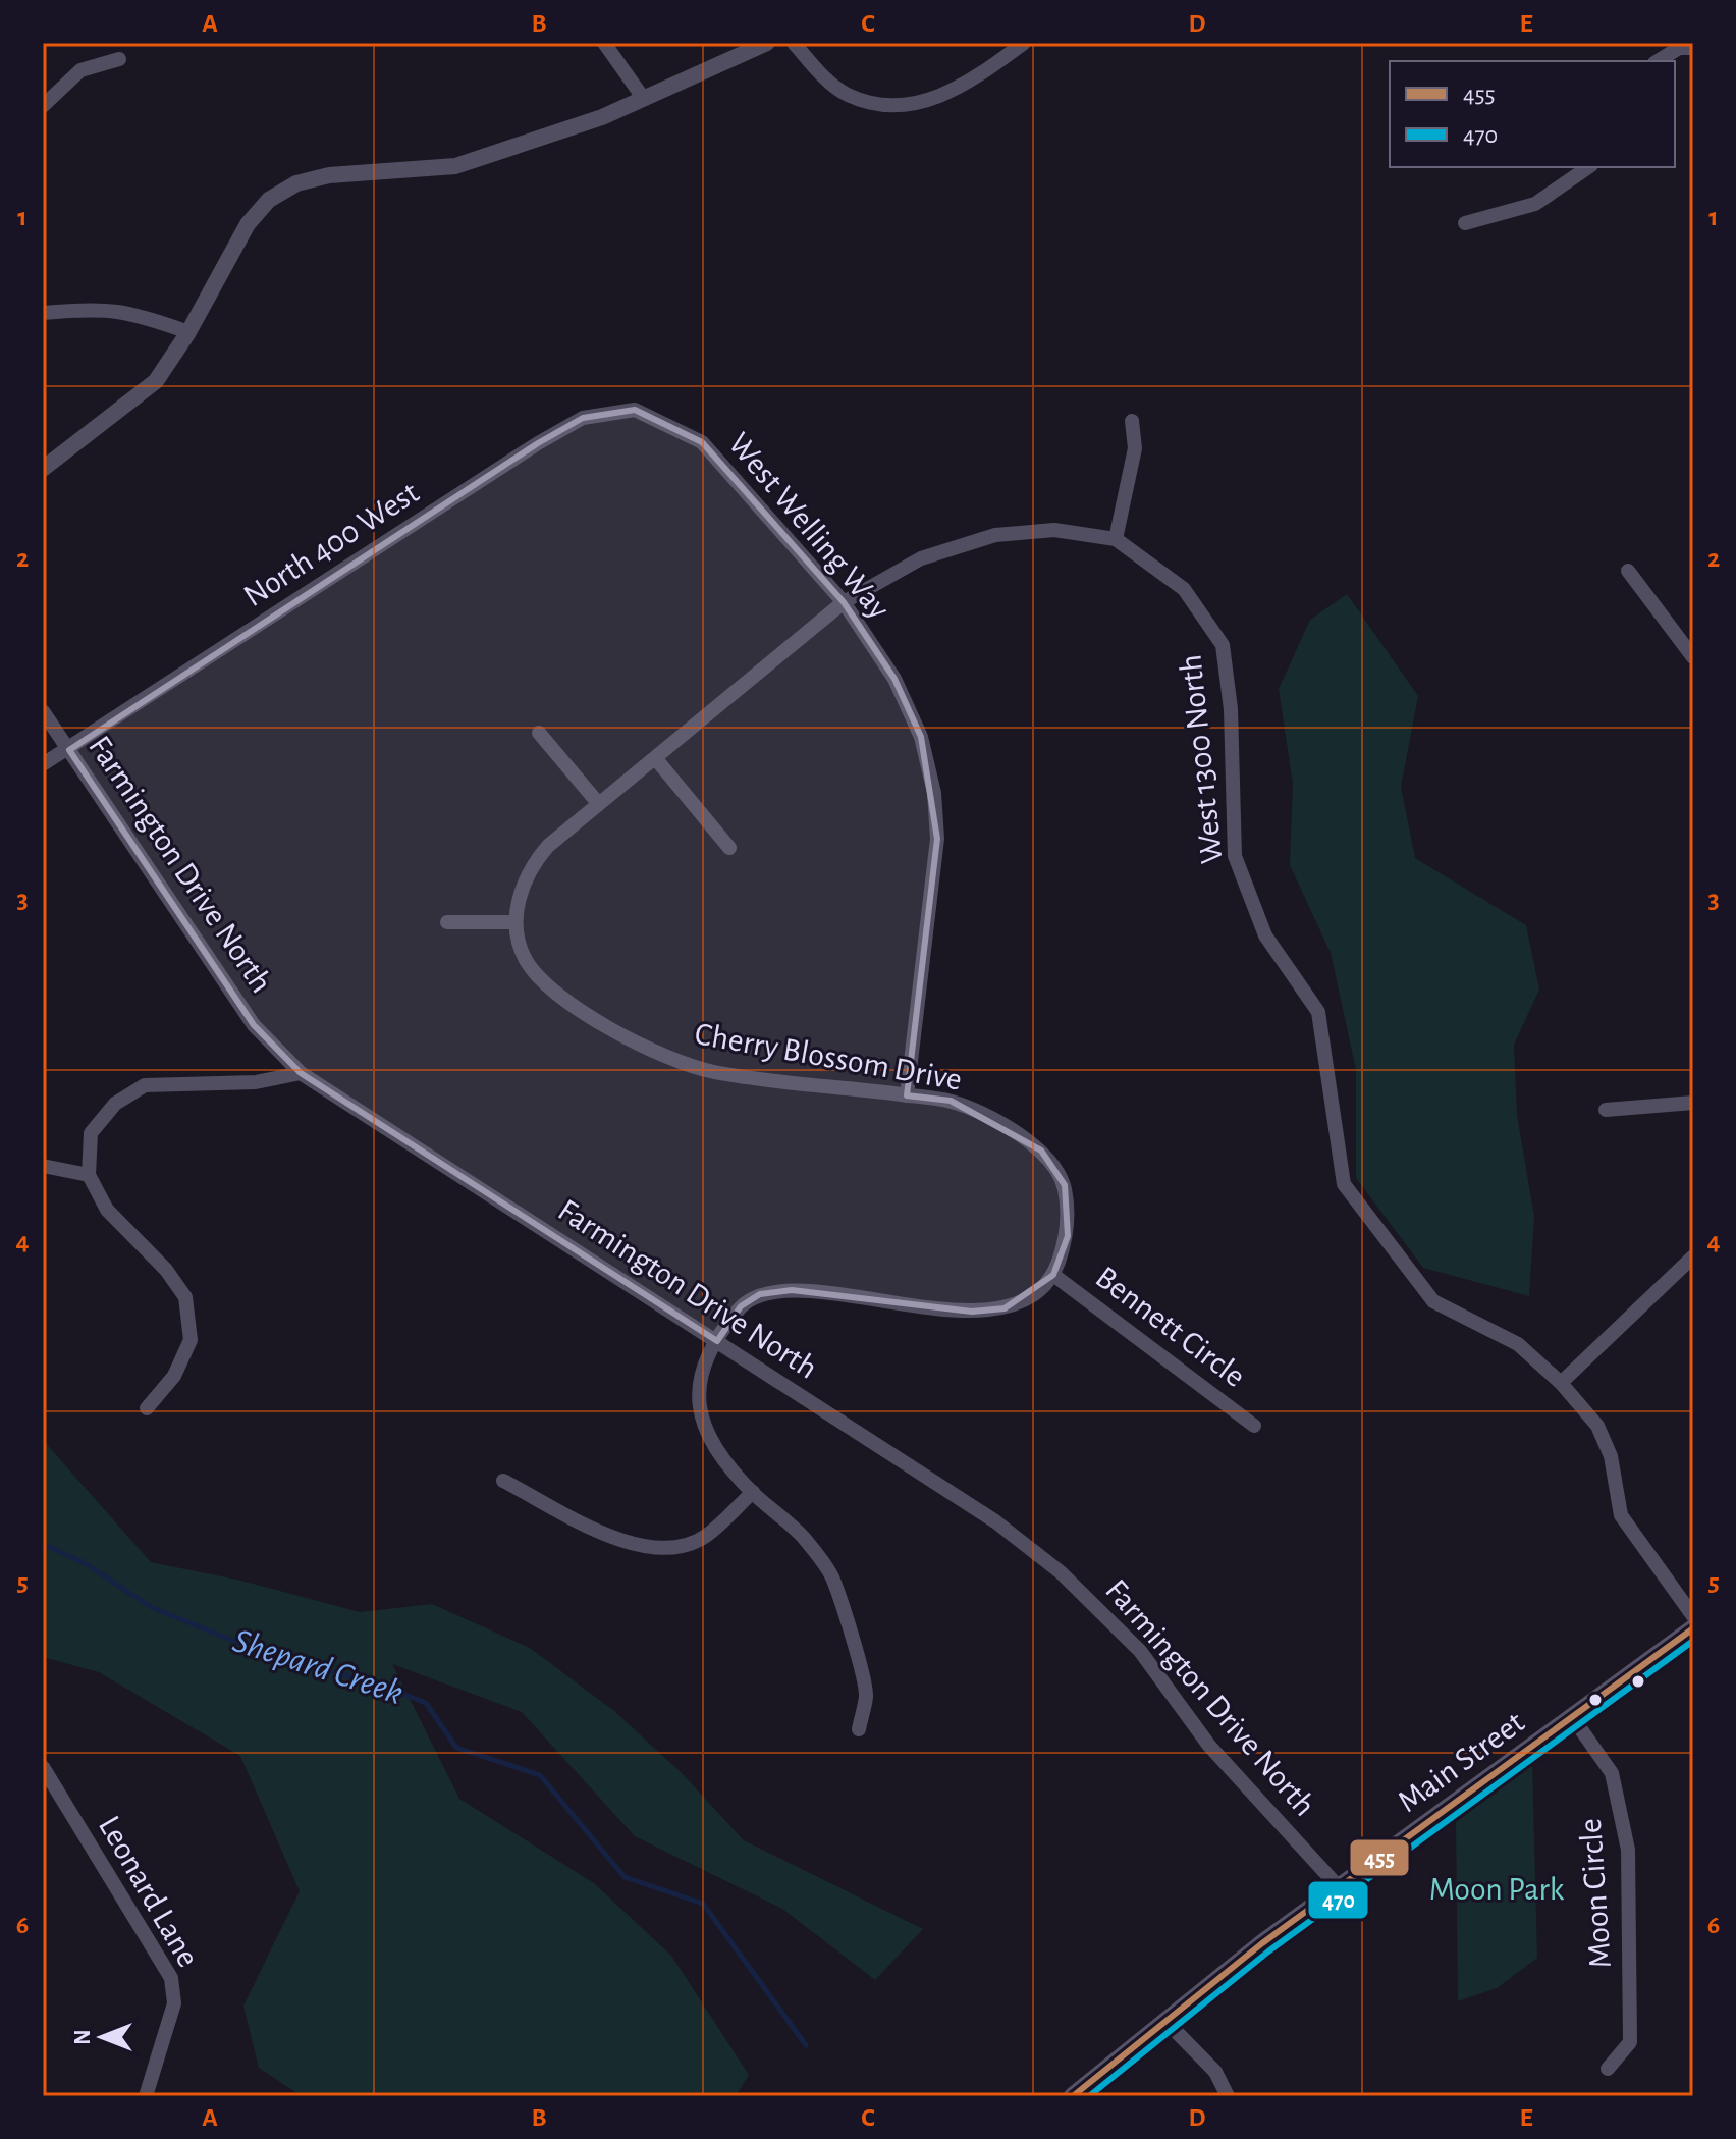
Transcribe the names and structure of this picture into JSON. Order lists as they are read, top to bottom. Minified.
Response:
{"streets":{"main road":["Main Street"],"street":["West Welling Way","North 400 West","West 1300 North","Farmington Drive North","Cherry Blossom Drive","Bennett Circle","Leonard Lane","Moon Circle"]},"crossings":[["West Welling Way","North 400 West"],["West Welling Way","Cherry Blossom Drive"],["North 400 West","Farmington Drive North"],["Farmington Drive North","Main Street"],["Cherry Blossom Drive","Bennett Circle"],["Main Street","Moon Circle"]],"water":["Shepard Creek"],"parks":["Moon Park"],"lines":["transit line 455","transit line 470"],"legend":["455","470"],"north":"left","grid":{"columns":["A","B","C","D","E"],"rows":["1","2","3","4","5","6"]}}
